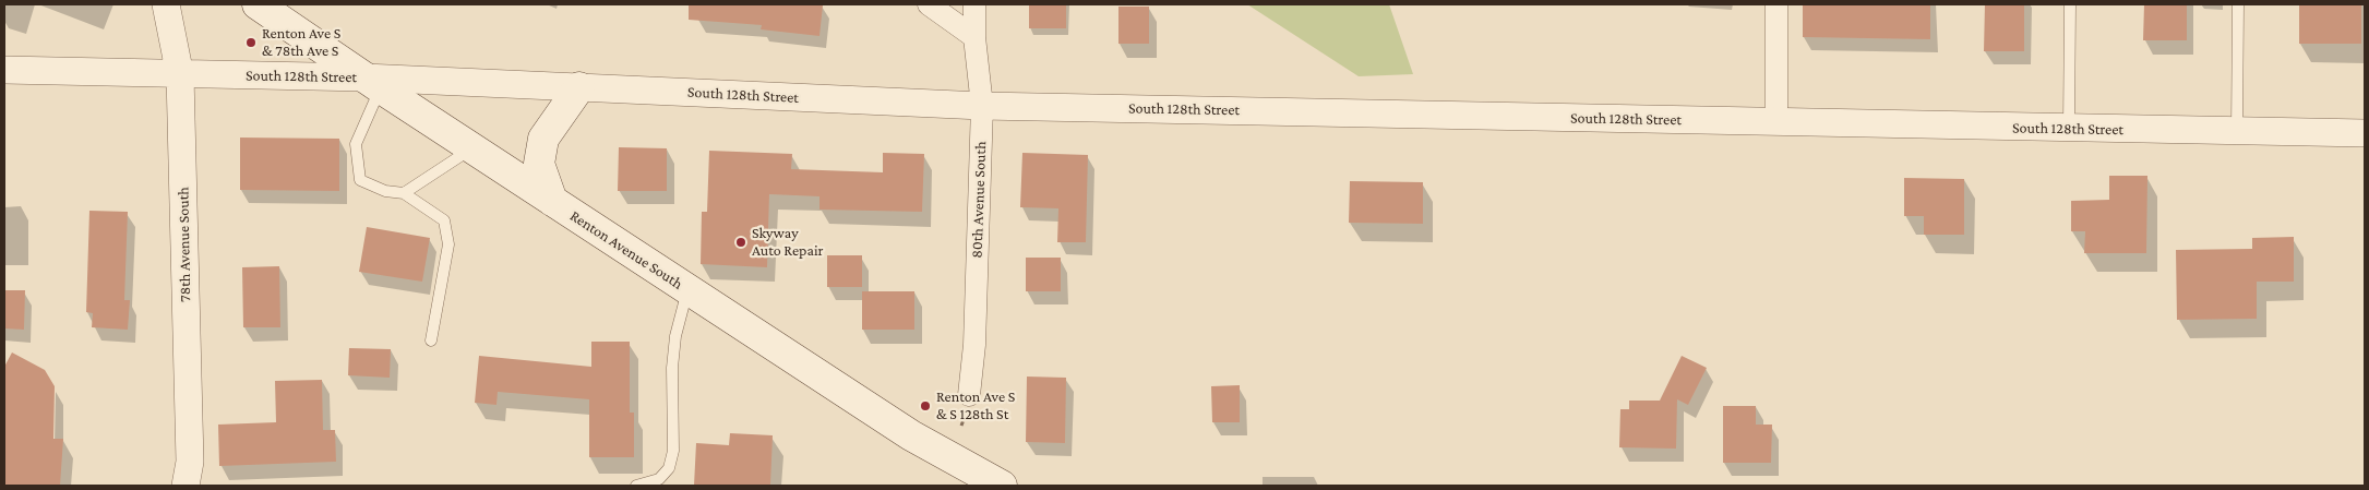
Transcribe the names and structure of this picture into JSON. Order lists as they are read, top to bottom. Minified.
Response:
{"streets":{"main road":["Renton Avenue South"],"street":["South 128th Street","80th Avenue South","78th Avenue South"]},"crossings":[["South 128th Street","80th Avenue South"],["South 128th Street","78th Avenue South"],["South 128th Street","Renton Avenue South"]],"places":["Renton Ave S & 78th Ave S","Skyway Auto Repair","Renton Ave S & S 128th St"]}
